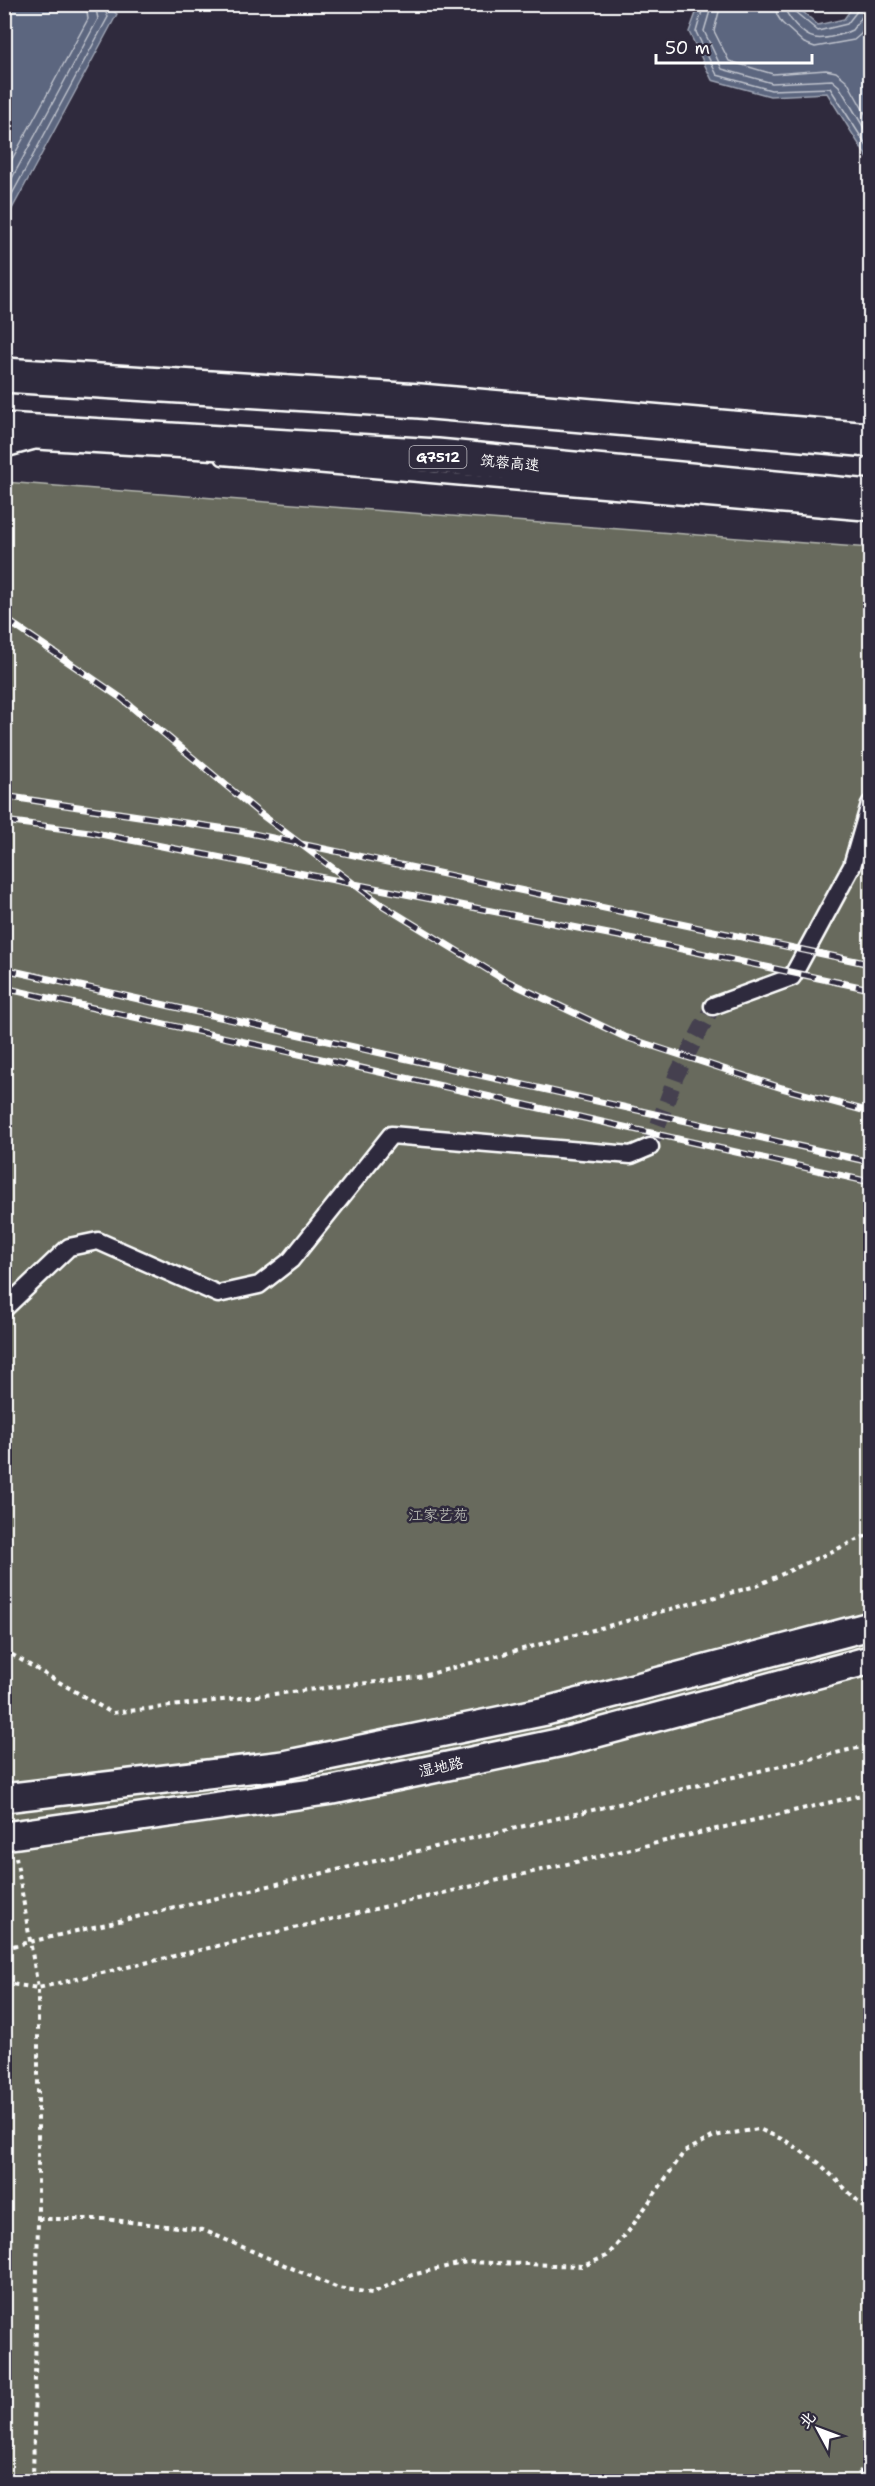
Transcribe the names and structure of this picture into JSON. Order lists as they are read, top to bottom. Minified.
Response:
{"streets":{"highway":["G7512","筑蓉高速"],"street":["湿地路"]},"parks":["江家艺苑"],"scale_bar":"50 m","north":"top left"}
